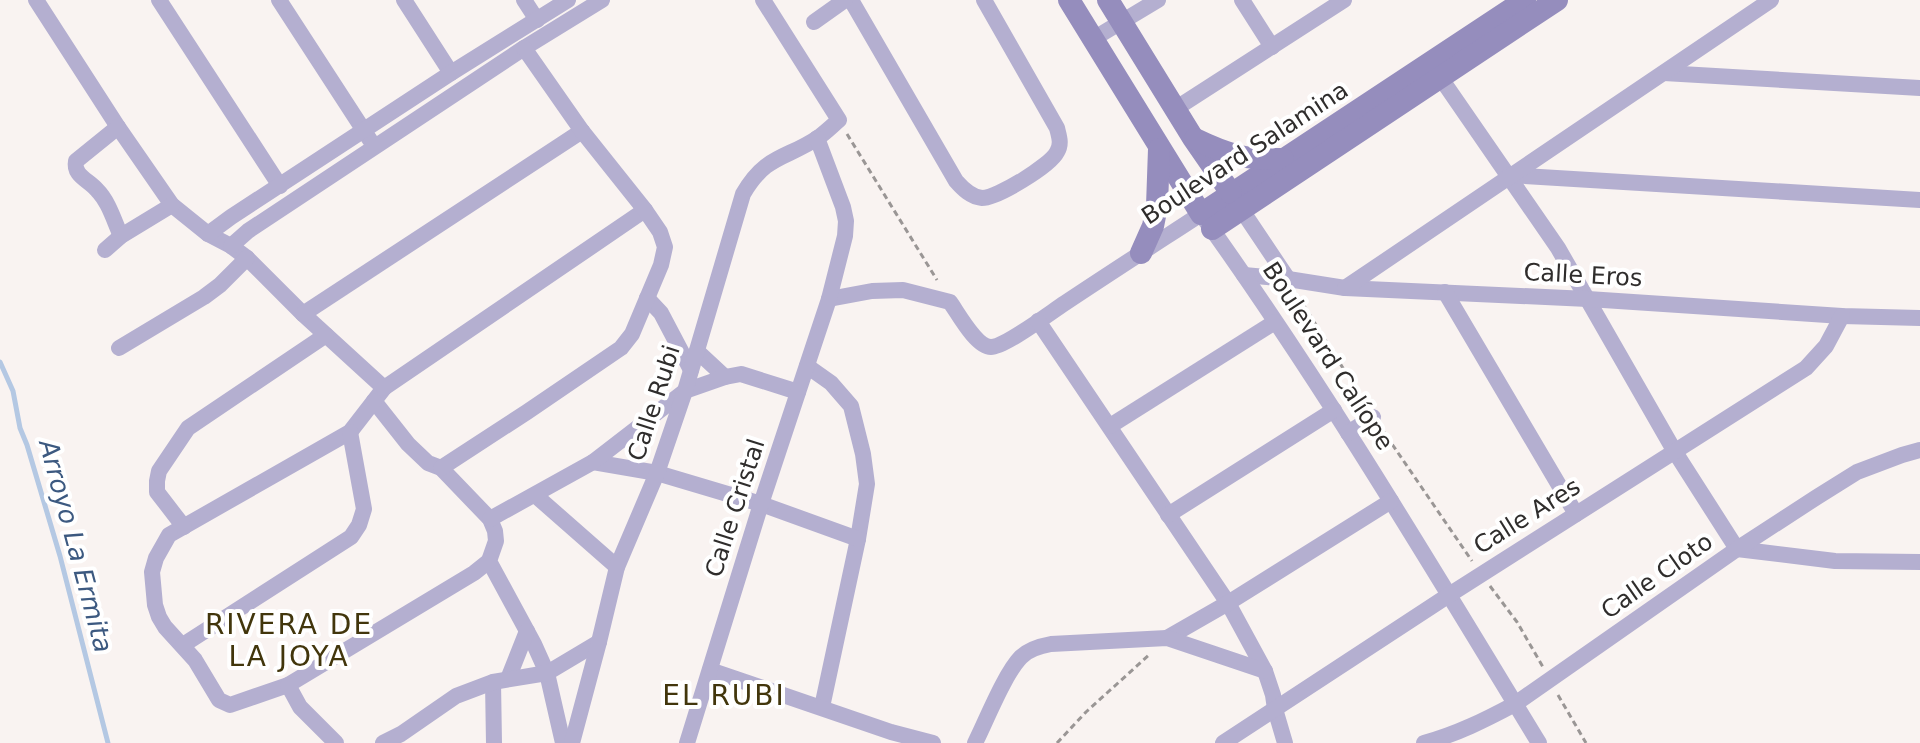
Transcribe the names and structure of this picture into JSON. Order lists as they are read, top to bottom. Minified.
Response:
{"streets":{"street":["Boulevard Salamina","Calle Eros","Boulevard Calíope","Calle Rubi","Calle Cristal","Calle Ares","Calle Cloto"]},"crossings":[["Boulevard Salamina","Boulevard Calíope"],["Calle Eros","Boulevard Calíope"],["Calle Eros","Calle Ares"],["Boulevard Calíope","Calle Ares"],["Boulevard Calíope","Calle Cloto"],["Calle Rubi","Calle Cristal"]],"districts":["RIVERA DE LA JOYA","EL RUBI"],"water":["Arroyo La Ermita"]}
